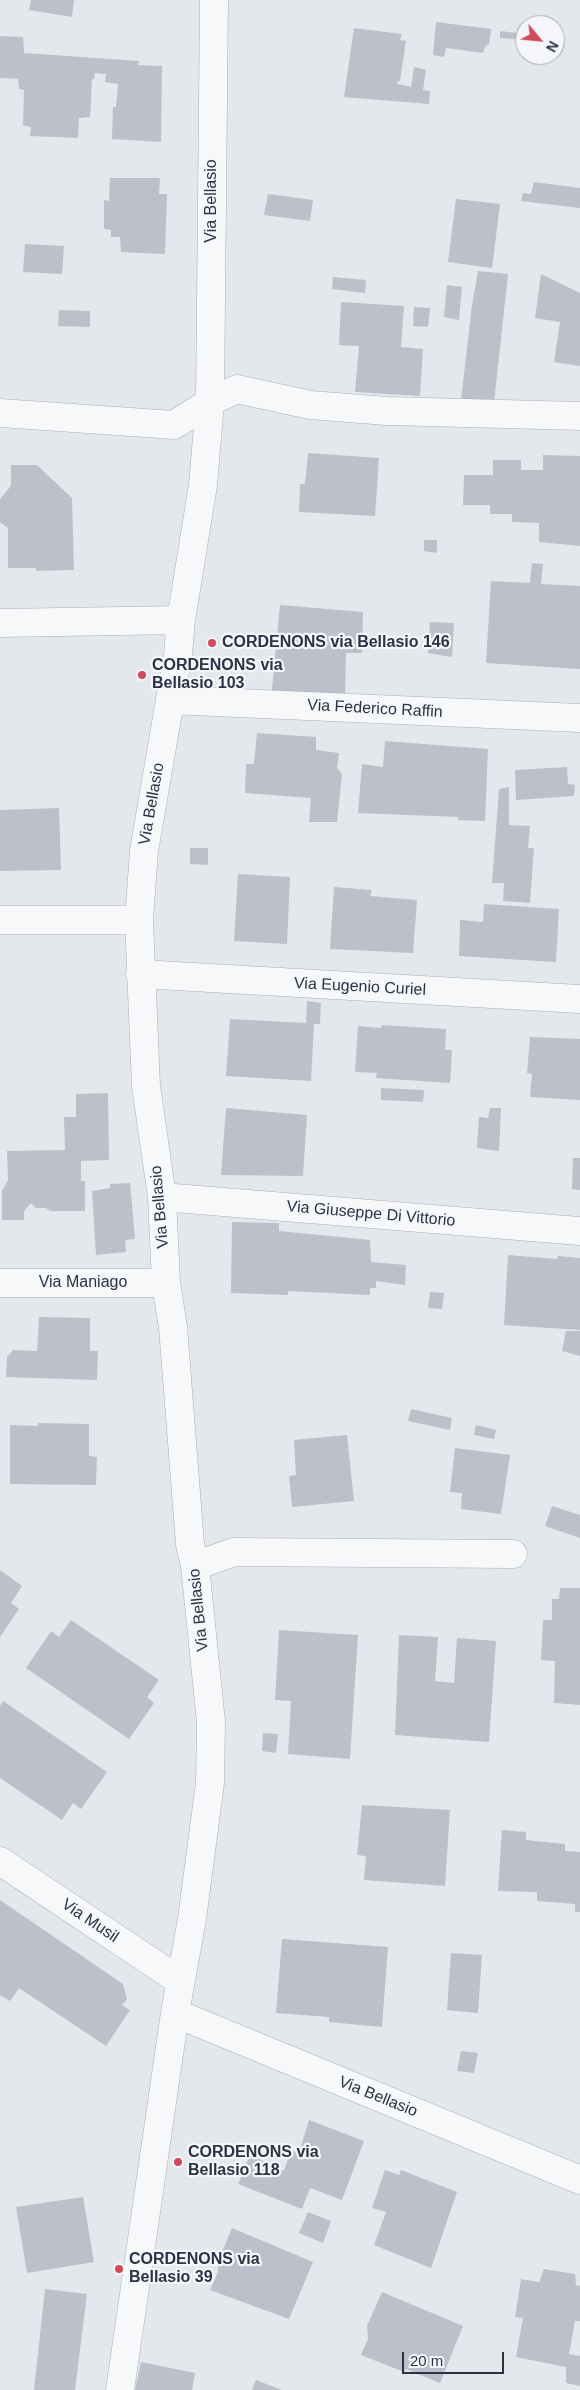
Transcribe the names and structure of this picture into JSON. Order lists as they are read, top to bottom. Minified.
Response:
{"streets":{"street":["Via Bellasio","Via Federico Raffin","Via Eugenio Curiel","Via Giuseppe Di Vittorio","Via Maniago","Via Musil"]},"crossings":[["Via Bellasio","Via Federico Raffin"],["Via Bellasio","Via Eugenio Curiel"],["Via Bellasio","Via Giuseppe Di Vittorio"],["Via Bellasio","Via Maniago"],["Via Bellasio","Via Musil"]],"places":["CORDENONS via Bellasio 146","CORDENONS via Bellasio 103","CORDENONS via Bellasio 118","CORDENONS via Bellasio 39"],"scale_bar":"20 m","north":"bottom right"}
